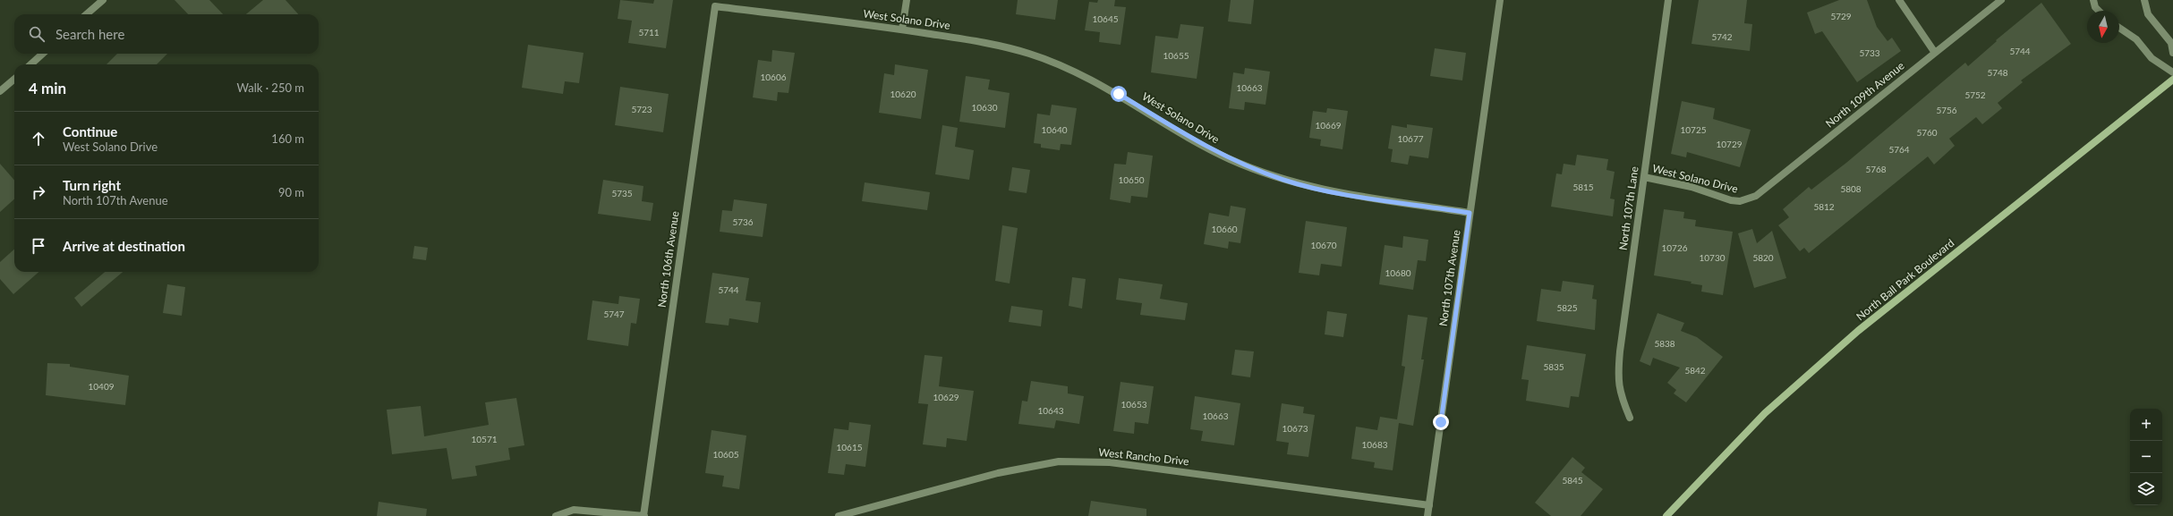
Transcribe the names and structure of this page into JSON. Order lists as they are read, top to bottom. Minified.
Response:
{"streets":{"main road":["North Ball Park Boulevard"],"street":["West Solano Drive","North 109th Avenue","North 107th Lane","North 106th Avenue","North 107th Avenue","West Rancho Drive"]},"crossings":[["West Solano Drive","North 109th Avenue"],["West Solano Drive","North 107th Lane"],["West Solano Drive","North 106th Avenue"],["West Solano Drive","North 107th Avenue"],["North 107th Avenue","West Rancho Drive"]],"house_numbers":["5729","10645","5711","5742","5744","5733","10655","5748","10606","10663","10620","5752","10630","5723","5756","10669","10640","10725","5760","10677","10729","5764","5768","10650","5815","5808","5735","5812","5736","10660","10670","10726","10730","5820","10680","5744","5825","5747","5838","5835","5842","10409","10629","10653","10643","10663","10673","10571","10683","10615","10605","5845"],"north":"bottom","page":{"search":"Search here","heading":["4 min","Walk · 250 m"],"list":[["Continue","West Solano Drive","160 m"],["Turn right","North 107th Avenue","90 m"],"Arrive at destination"],"map_buttons":["+","−"]}}
